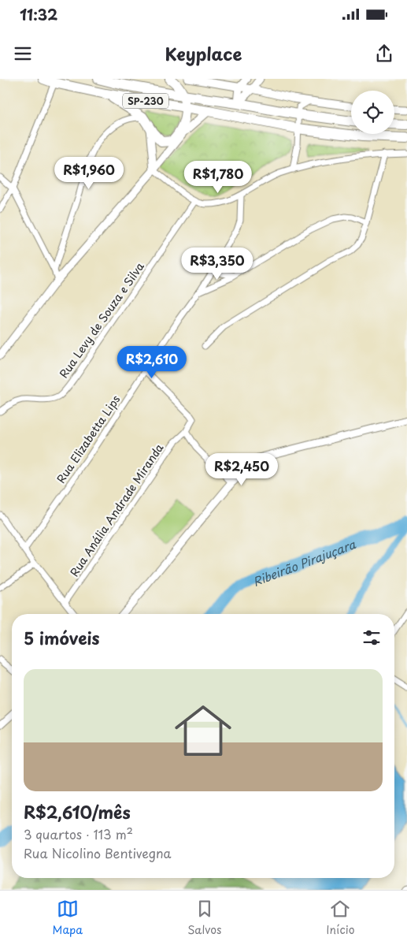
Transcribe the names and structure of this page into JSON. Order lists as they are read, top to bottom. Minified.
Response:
{"streets":{"highway":["SP-230"],"street":["Rua Levy de Souza e Silva","Rua Elizabetta Lips","Rua Anália Andrade Miranda"]},"water":["Ribeirão Pirajuçara"],"page":{"status":"11:32","header":"Keyplace","price":["R$1,960","R$1,780","R$3,350","R$2,610","R$2,450"],"heading":"5 imóveis","list":[{"name":"R$2,610/mês","note":"3 quartos · 113 m² · Rua Nicolino Bentivegna"}],"tabs":["Mapa","Salvos","Início"]}}
